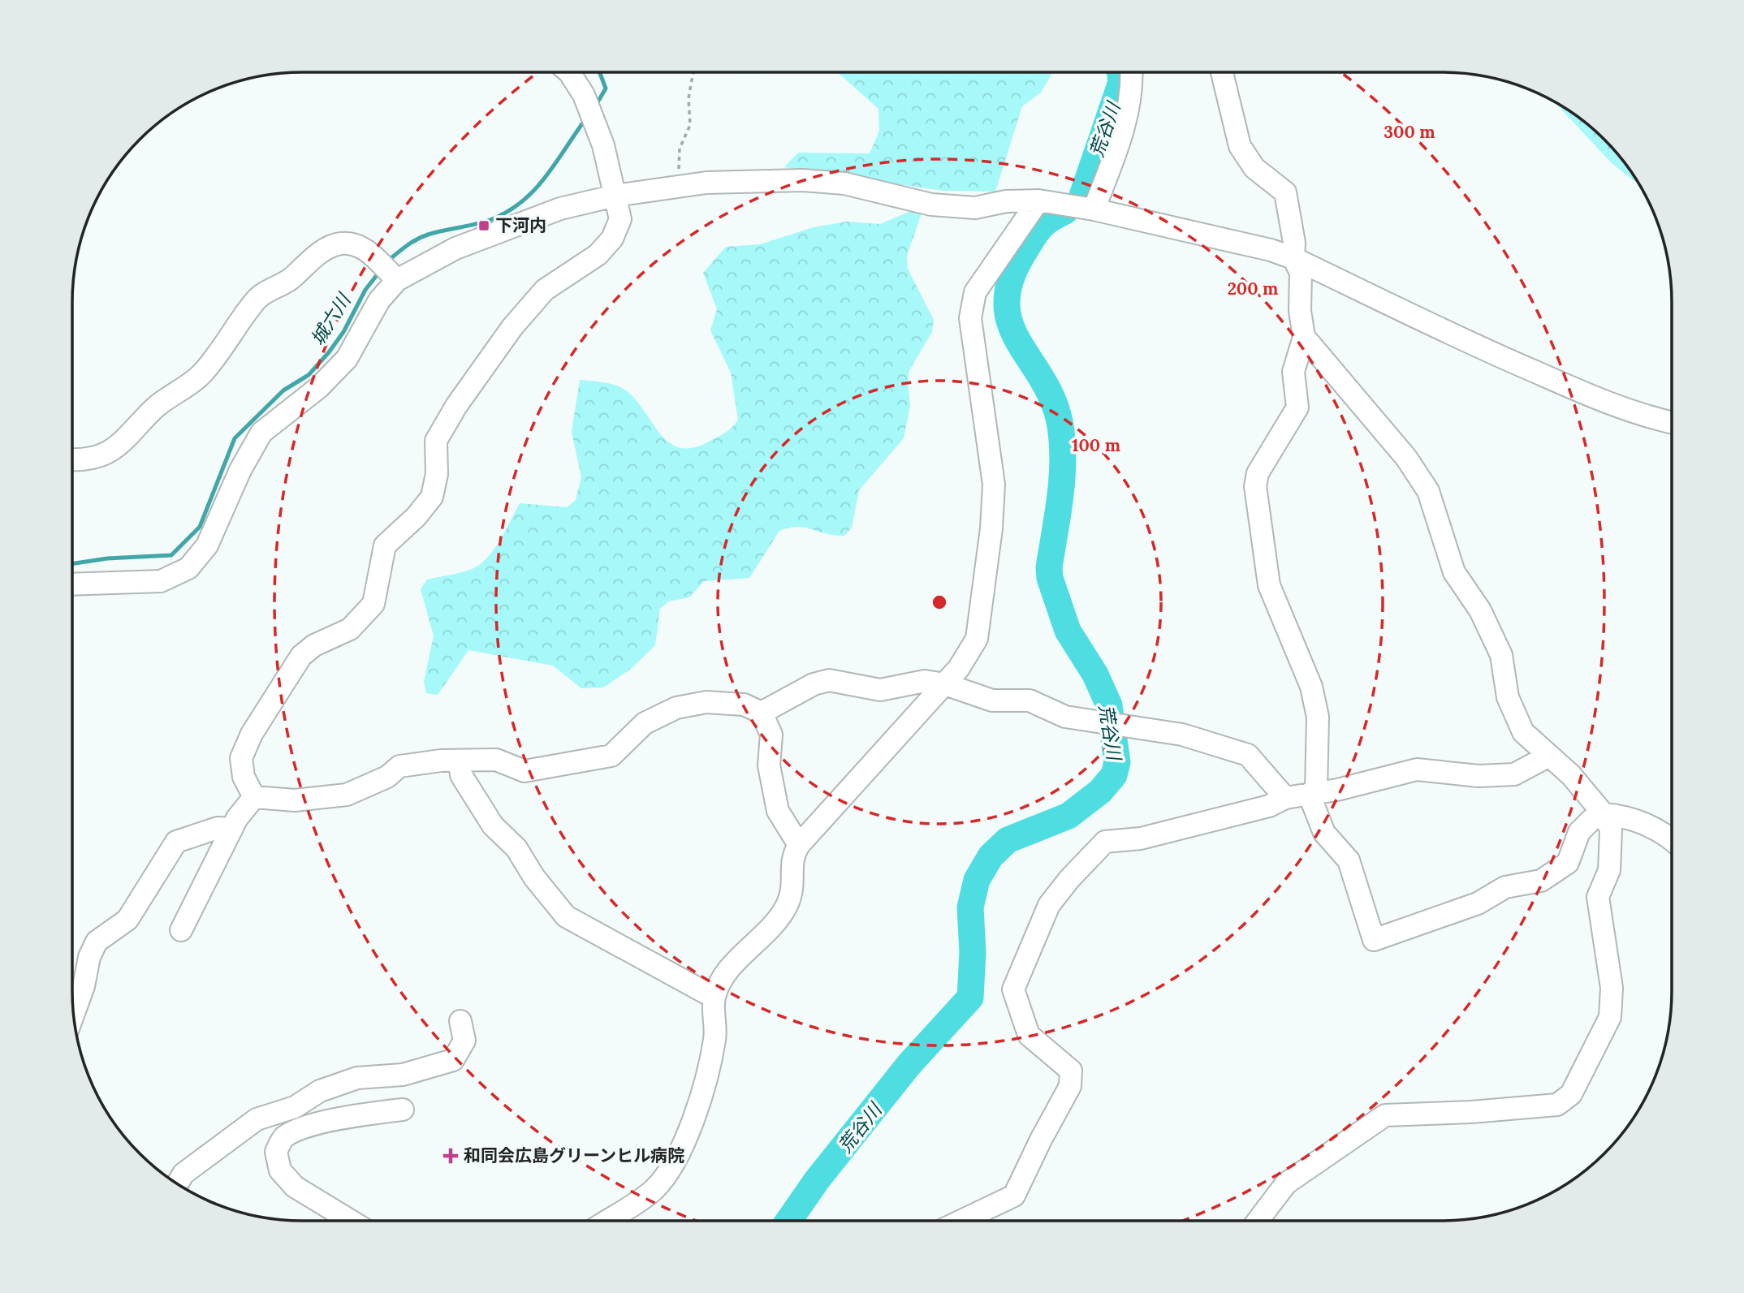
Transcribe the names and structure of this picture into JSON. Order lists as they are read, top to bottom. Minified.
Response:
{"water":["荒谷川","城六川"],"places":{"transit":["下河内"],"health":["和同会広島グリーンヒル病院"]},"rings":["300 m","200 m","100 m"]}
